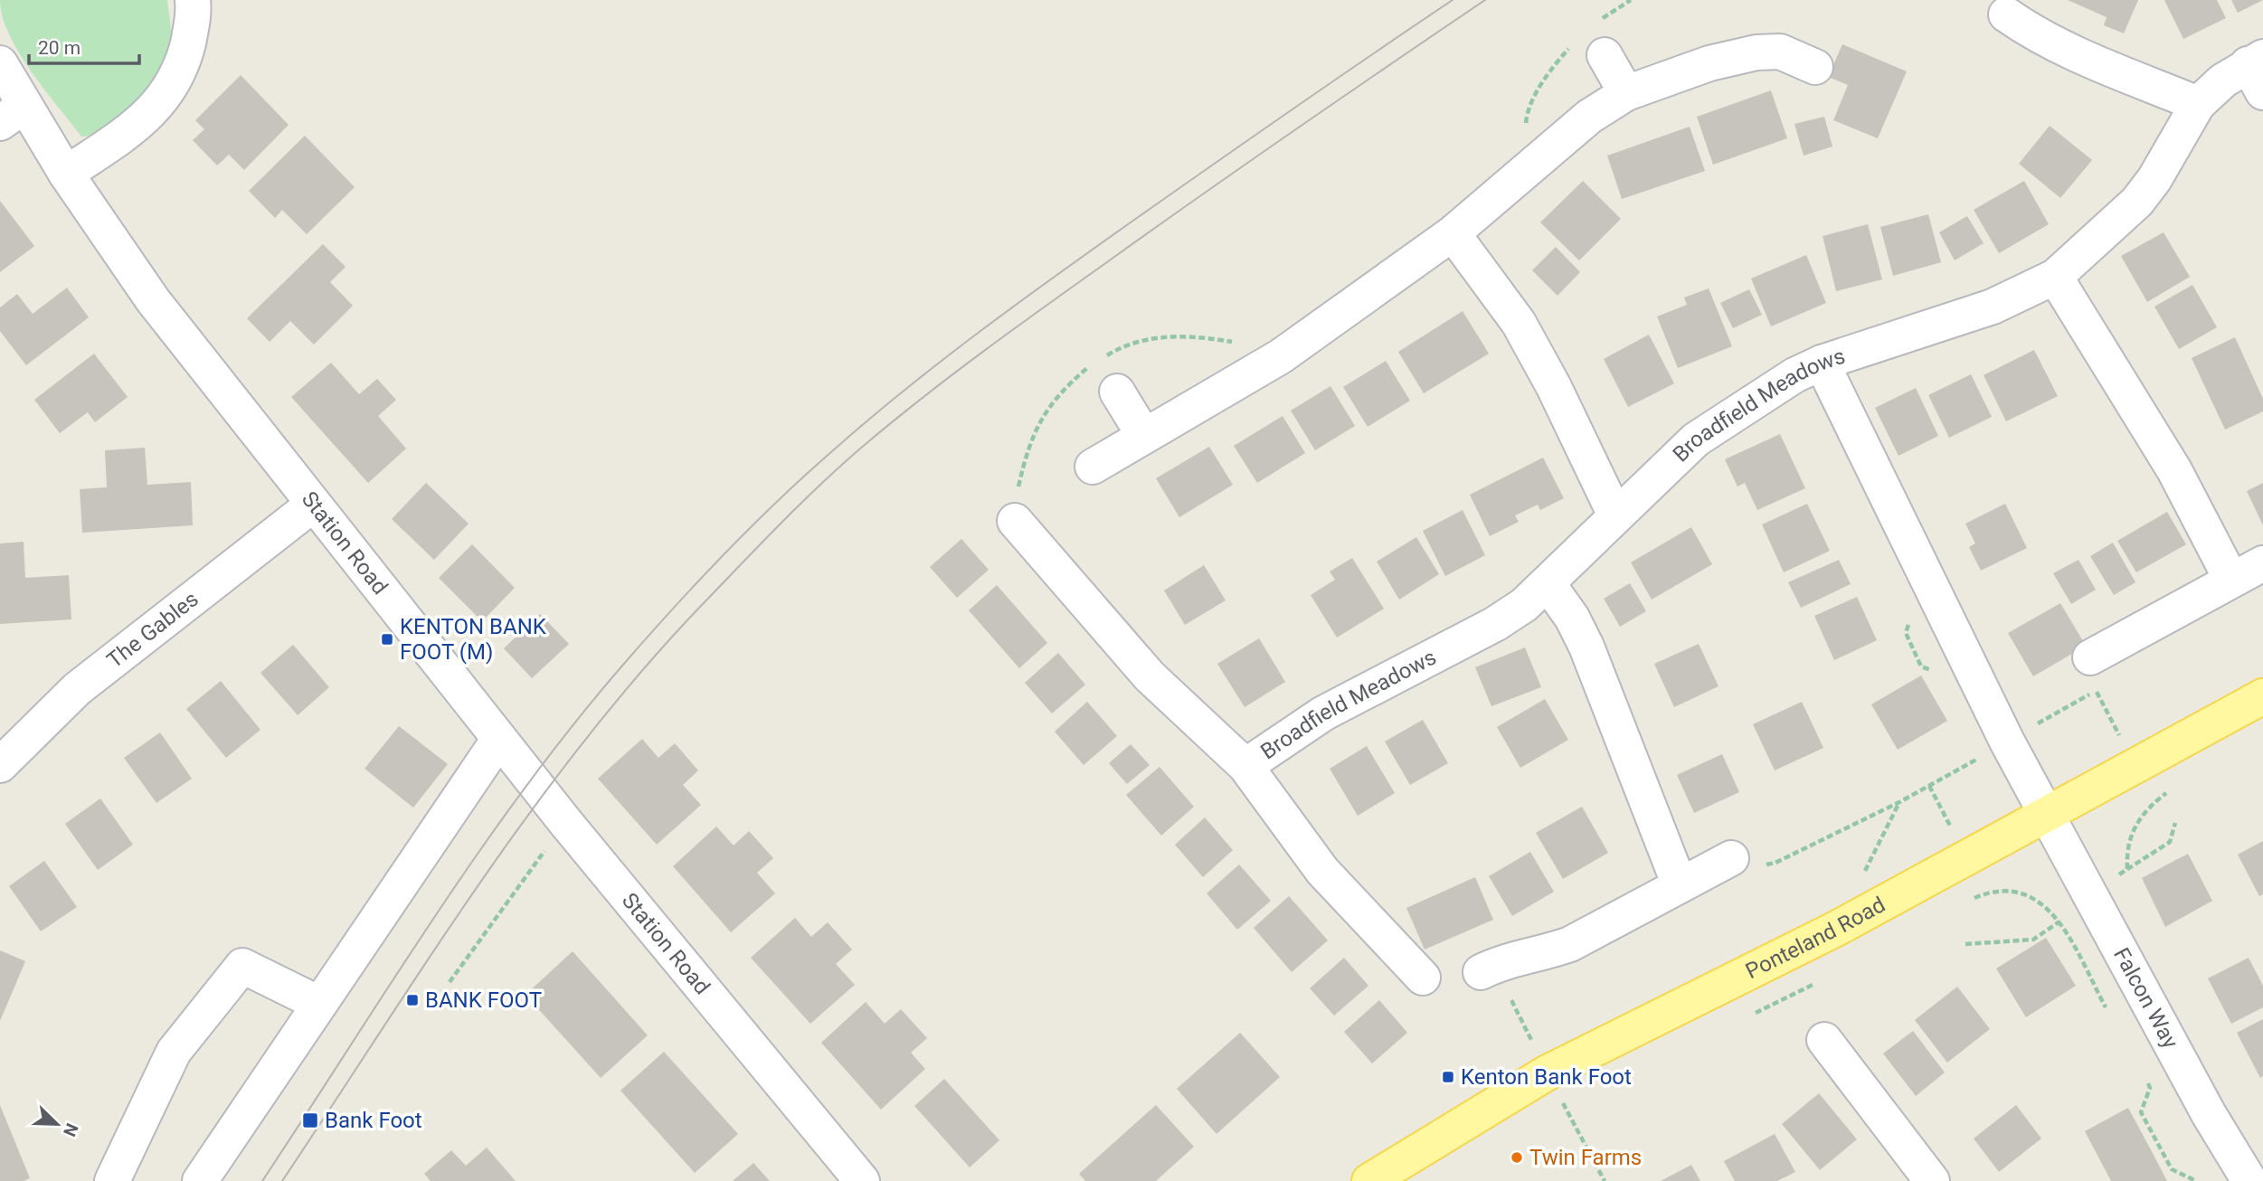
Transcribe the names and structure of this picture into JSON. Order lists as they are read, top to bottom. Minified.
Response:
{"streets":{"main road":["Ponteland Road"],"street":["Broadfield Meadows","Station Road","The Gables","Falcon Way"]},"crossings":[["Broadfield Meadows","Falcon Way"],["Station Road","The Gables"],["Ponteland Road","Falcon Way"]],"places":{"transit":["KENTON BANK FOOT (M)","BANK FOOT","Kenton Bank Foot","Bank Foot"],"other":["Twin Farms"]},"scale_bar":"20 m","north":"bottom right"}
